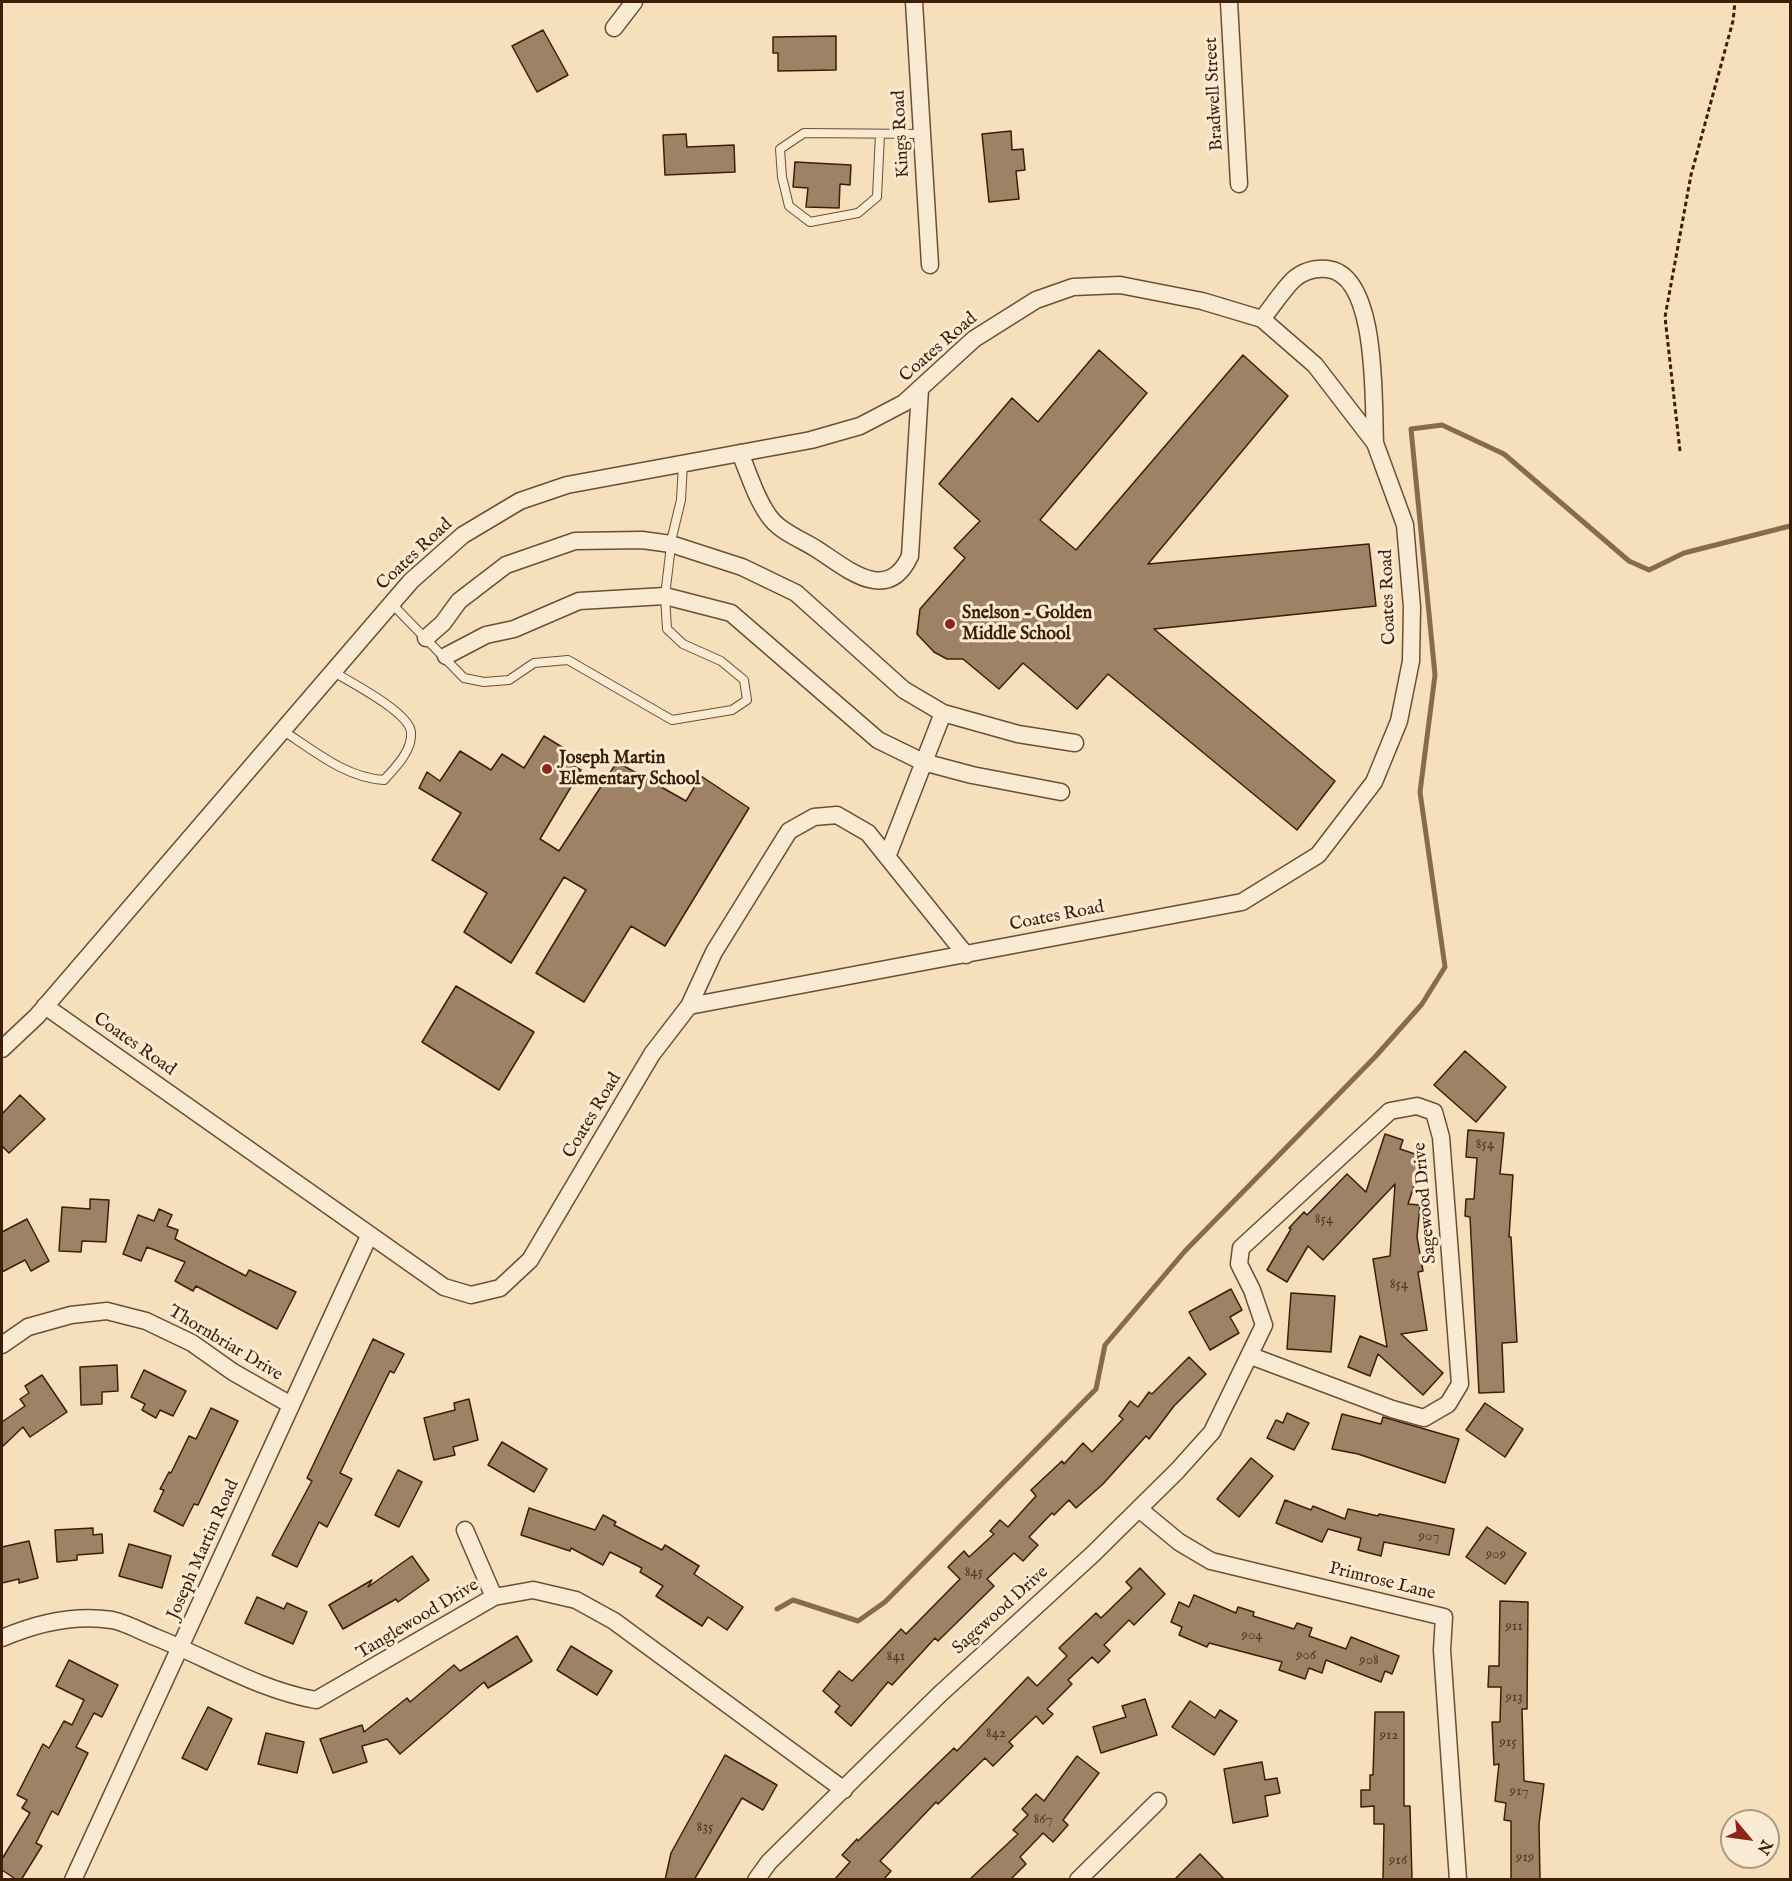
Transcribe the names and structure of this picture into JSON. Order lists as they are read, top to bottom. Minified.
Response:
{"streets":{"street":["Bradwell Street","Kings Road","Coates Road","Sagewood Drive","Thornbriar Drive","Joseph Martin Road","Primrose Lane","Tanglewood Drive"]},"crossings":[["Coates Road","Joseph Martin Road"],["Sagewood Drive","Primrose Lane"],["Sagewood Drive","Tanglewood Drive"],["Thornbriar Drive","Joseph Martin Road"],["Joseph Martin Road","Tanglewood Drive"]],"places":["Snelson - Golden Middle School","Joseph Martin Elementary School"],"house_numbers":["854","854","854","907","909","845","911","904","906","841","908","913","842","912","915","917","867","835","919","916"],"north":"bottom right"}
